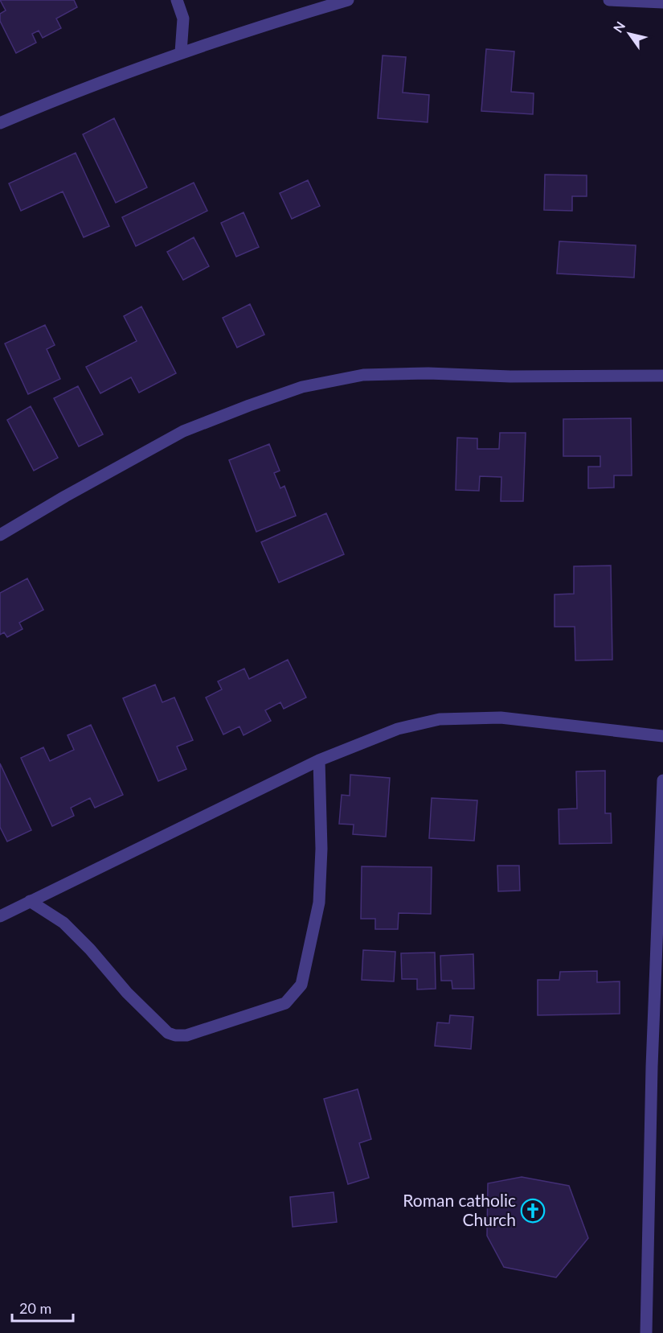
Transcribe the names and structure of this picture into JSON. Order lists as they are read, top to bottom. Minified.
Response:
{"places":{"church":["Roman catholic Church"]},"scale_bar":"20 m","north":"top left"}
